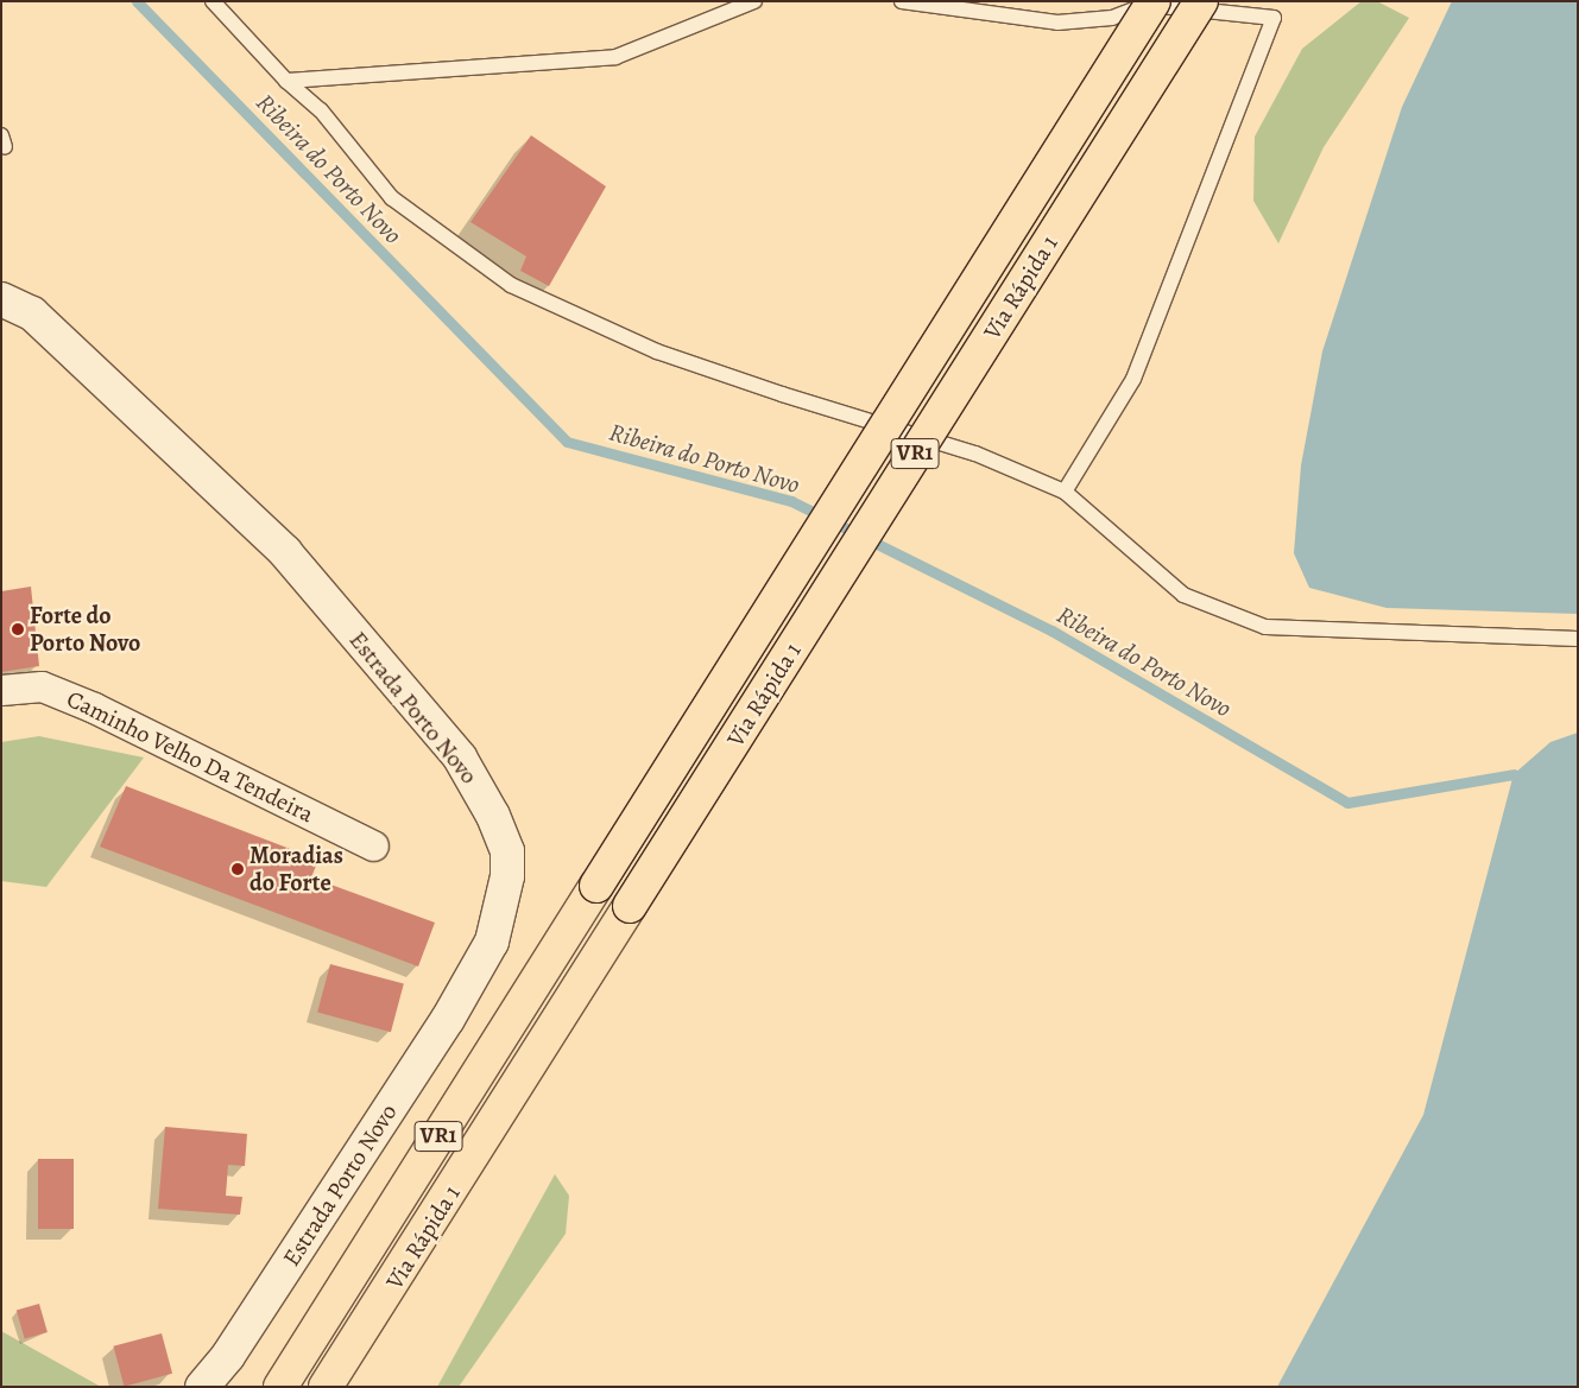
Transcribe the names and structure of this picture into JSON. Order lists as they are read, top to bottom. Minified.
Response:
{"streets":{"highway":["Via Rápida 1","VR1"],"main road":["Estrada Porto Novo"],"street":["Caminho Velho Da Tendeira"]},"water":["Ribeira do Porto Novo"],"places":["Forte do Porto Novo","Moradias do Forte"]}
